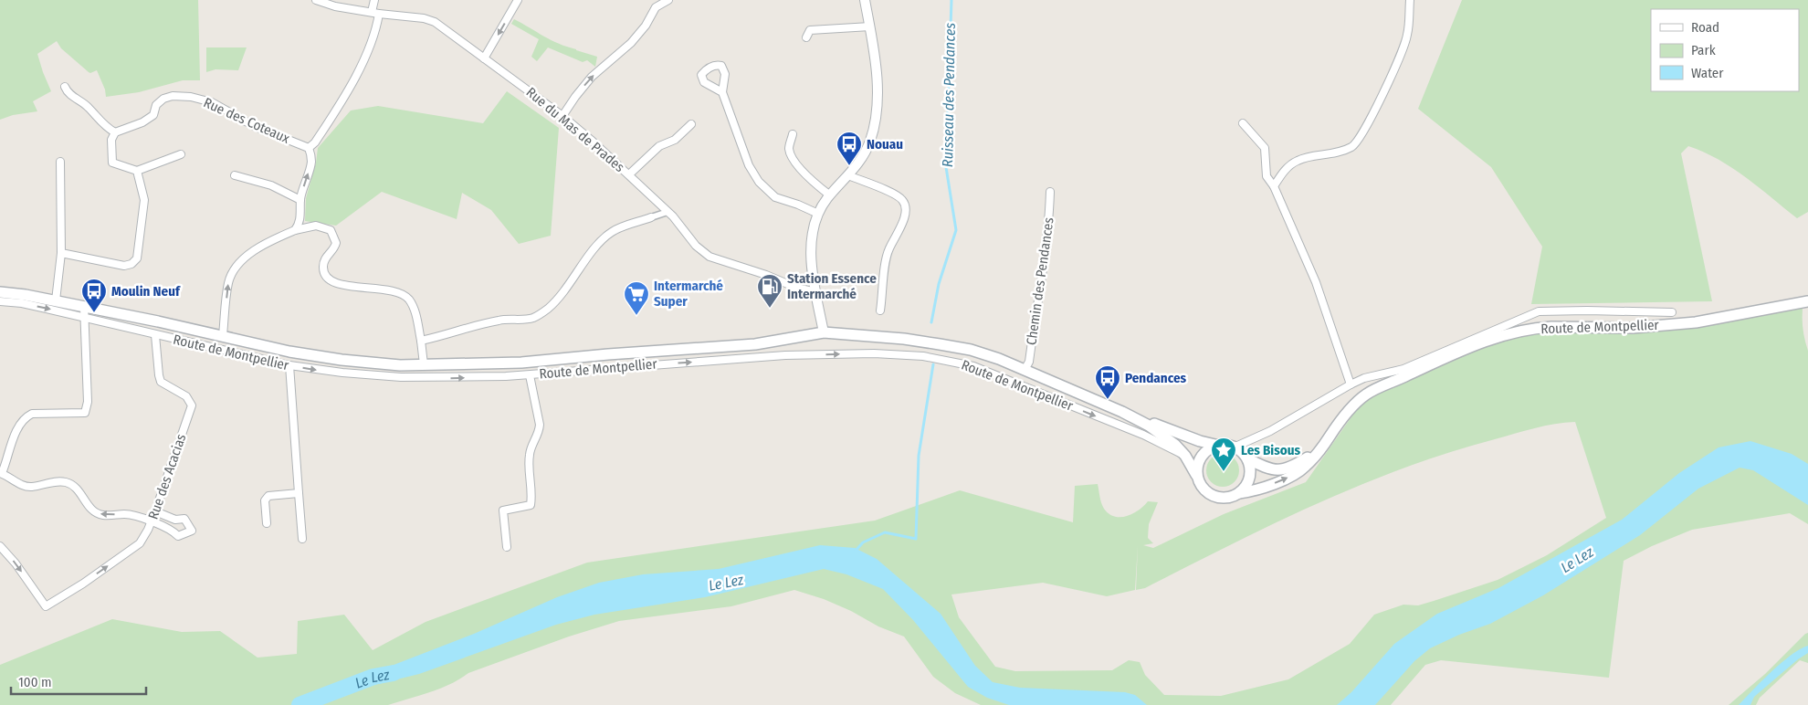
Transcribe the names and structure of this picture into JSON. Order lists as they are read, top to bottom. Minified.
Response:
{"streets":{"main road":["Route de Montpellier"],"street":["Rue des Coteaux","Rue du Mas de Prades","Chemin des Pendances","Rue des Acacias"]},"crossings":[["Chemin des Pendances","Route de Montpellier"],["Route de Montpellier","Rue des Acacias"]],"water":["Ruisseau des Pendances","Le Lez"],"places":{"bus stop":["Nouau","Moulin Neuf","Pendances"],"fuel station":["Station Essence Intermarché"],"supermarket":["Intermarché Super"],"place":["Les Bisous"]},"legend":["Road","Park","Water"],"scale_bar":"100 m"}
